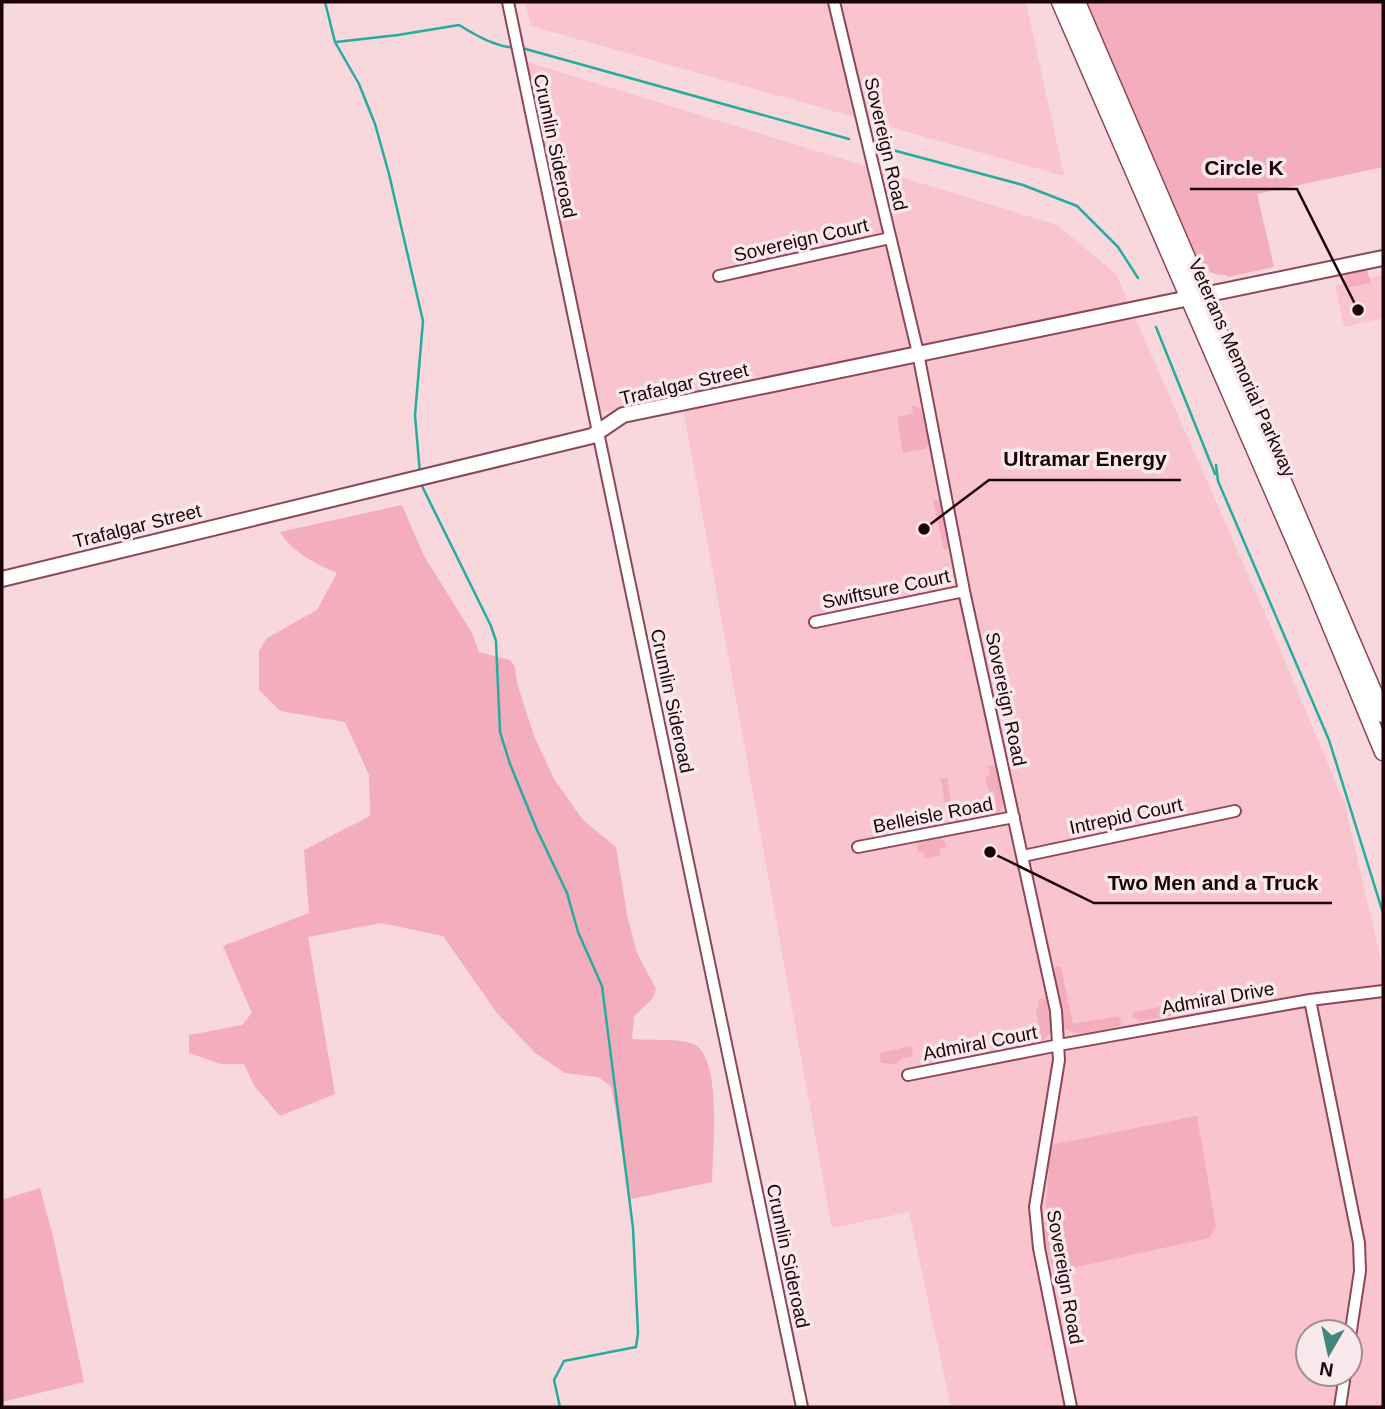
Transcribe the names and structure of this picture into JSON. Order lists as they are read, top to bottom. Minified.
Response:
{"streets":{"highway":["Veterans Memorial Parkway"],"main road":["Trafalgar Street"],"street":["Sovereign Road","Crumlin Sideroad","Sovereign Court","Swiftsure Court","Belleisle Road","Intrepid Court","Admiral Drive","Admiral Court"]},"crossings":[["Sovereign Road","Sovereign Court"],["Sovereign Road","Trafalgar Street"],["Sovereign Road","Swiftsure Court"],["Sovereign Road","Belleisle Road"],["Sovereign Road","Intrepid Court"],["Sovereign Road","Admiral Drive"],["Sovereign Road","Admiral Court"],["Crumlin Sideroad","Trafalgar Street"],["Veterans Memorial Parkway","Trafalgar Street"],["Admiral Drive","Admiral Court"]],"places":["Circle K","Ultramar Energy","Two Men and a Truck"],"north":"bottom"}
